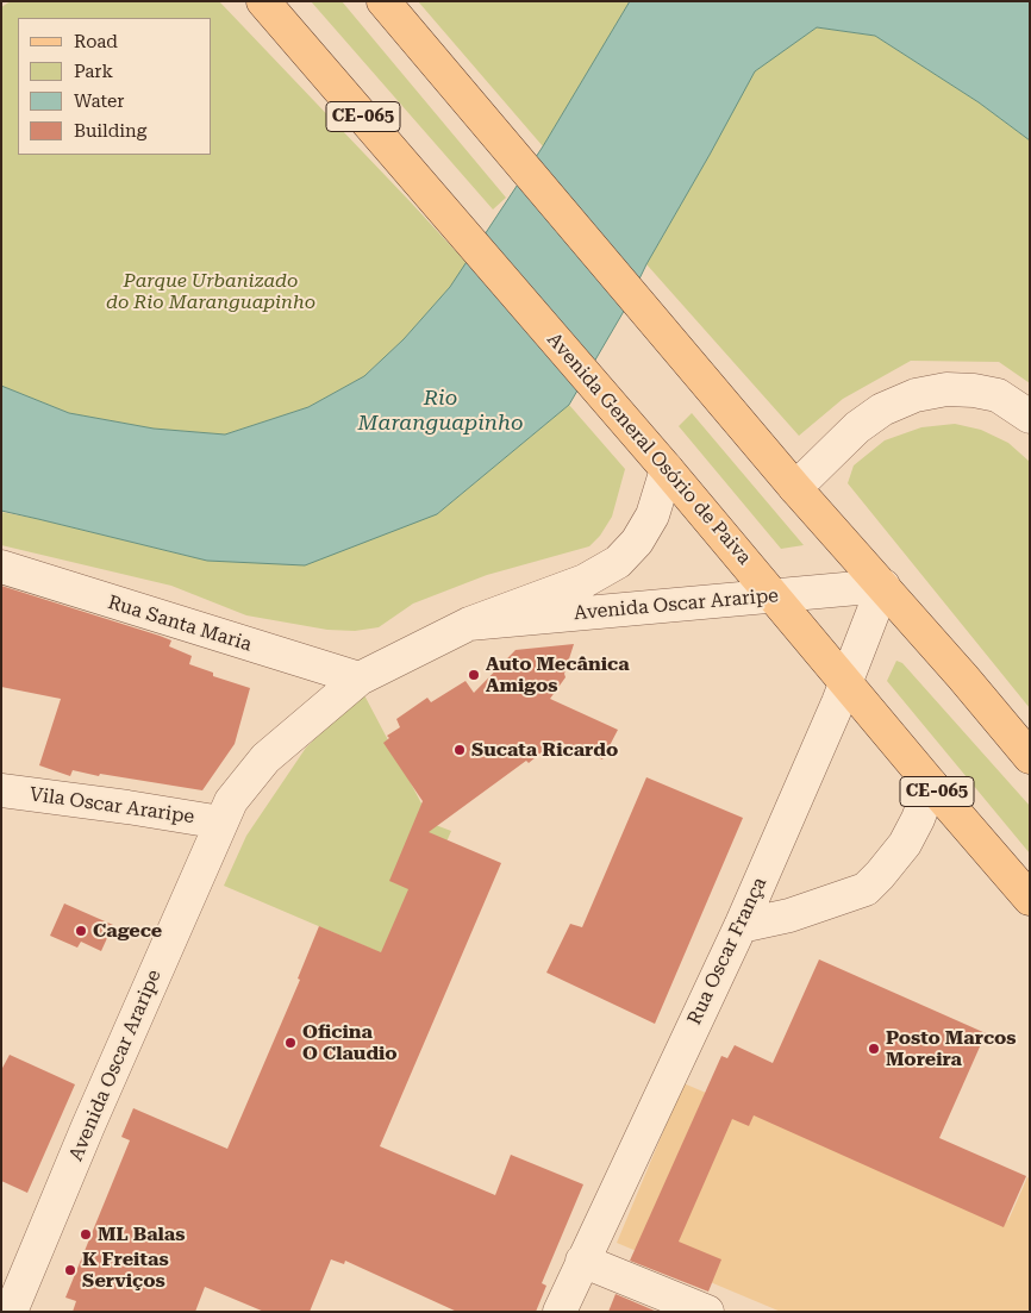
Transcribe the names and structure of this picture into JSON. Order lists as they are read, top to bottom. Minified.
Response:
{"streets":{"main road":["CE-065","Avenida General Osório de Paiva"],"street":["Avenida Oscar Araripe","Rua Santa Maria","Vila Oscar Araripe","Rua Oscar França"]},"crossings":[["Avenida General Osório de Paiva","Avenida Oscar Araripe"],["Avenida General Osório de Paiva","Rua Oscar França"],["Avenida Oscar Araripe","Rua Santa Maria"],["Avenida Oscar Araripe","Vila Oscar Araripe"],["Avenida Oscar Araripe","Rua Oscar França"]],"water":["Rio Maranguapinho"],"parks":["Parque Urbanizado do Rio Maranguapinho"],"places":["Auto Mecânica Amigos","Sucata Ricardo","Cagece","Oficina O Claudio","Posto Marcos Moreira","ML Balas","K Freitas Serviços"],"legend":["Road","Park","Water","Building"]}
